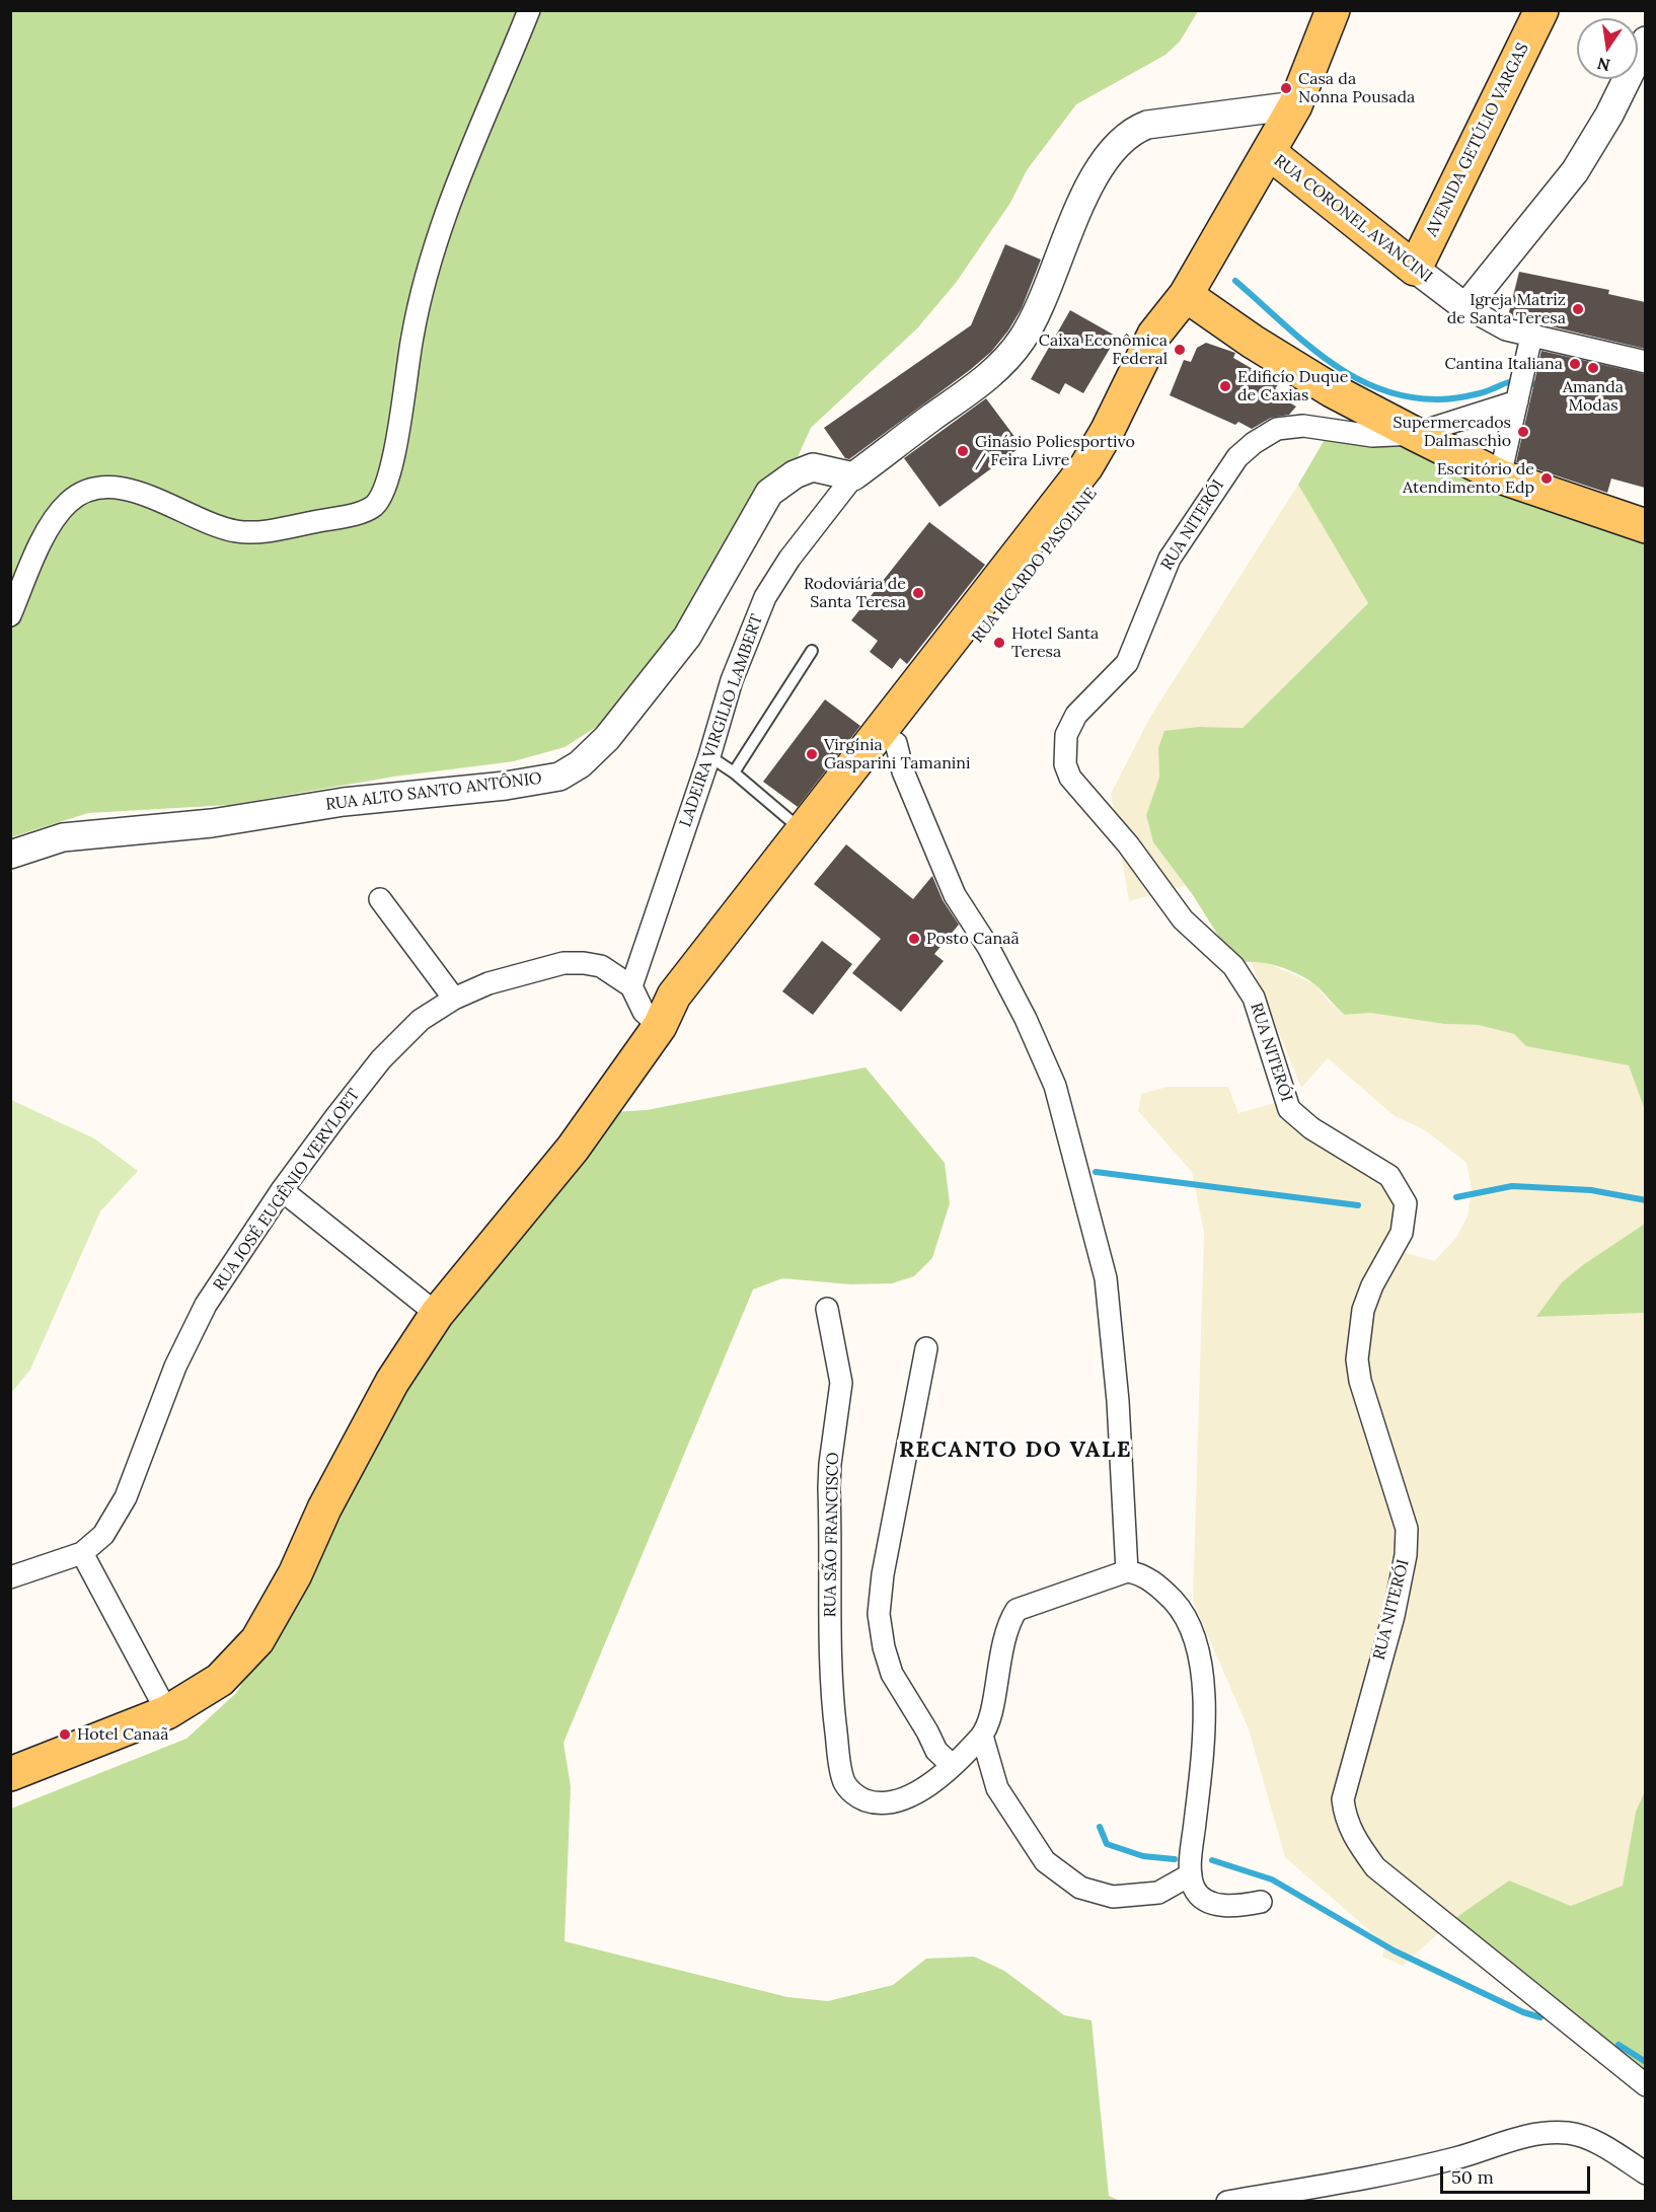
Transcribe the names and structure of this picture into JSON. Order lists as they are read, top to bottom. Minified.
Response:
{"streets":{"main road":["AVENIDA GETÚLIO VARGAS","RUA CORONEL AVANCINI","RUA RICARDO PASOLINE"],"street":["RUA NITERÓI","LADEIRA VIRGILIO LAMBERT","RUA ALTO SANTO ANTÔNIO","RUA JOSÉ EUGÊNIO VERVLOET","RUA SÃO FRANCISCO"]},"crossings":[["AVENIDA GETÚLIO VARGAS","RUA CORONEL AVANCINI"],["RUA RICARDO PASOLINE","RUA JOSÉ EUGÊNIO VERVLOET"],["LADEIRA VIRGILIO LAMBERT","RUA ALTO SANTO ANTÔNIO"],["LADEIRA VIRGILIO LAMBERT","RUA JOSÉ EUGÊNIO VERVLOET"]],"districts":["RECANTO DO VALE"],"places":["Casa da Nonna Pousada","Igreja Matriz de Santa Teresa","Caixa Econômica Federal","Cantina Italiana","Amanda Modas","Edificío Duque de Caxias","Supermercados Dalmaschio","Ginásio Poliesportivo / Feira Livre","Escritório de Atendimento Edp","Rodoviária de Santa Teresa","Hotel Santa Teresa","Virgínia Gasparini Tamanini","Posto Canaã","Hotel Canaã"],"scale_bar":"50 m","north":"bottom"}
